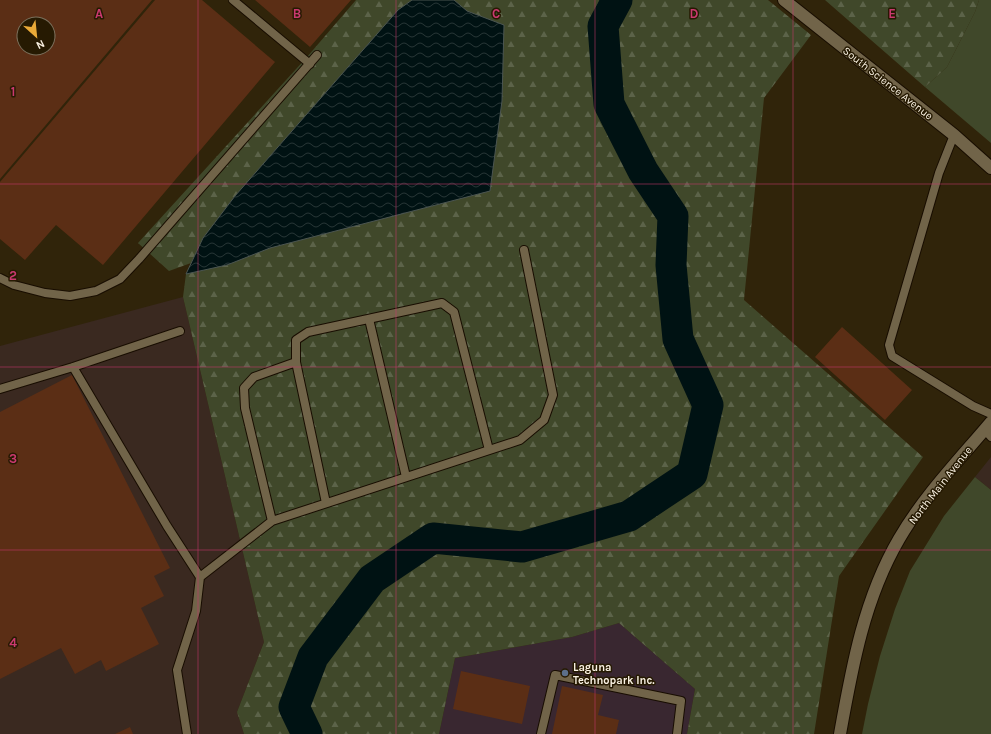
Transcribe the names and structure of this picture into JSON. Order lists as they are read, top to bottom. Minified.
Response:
{"streets":{"street":["South Science Avenue","North Main Avenue"]},"places":["Laguna Technopark Inc."],"north":"bottom right","grid":{"columns":["A","B","C","D","E"],"rows":["1","2","3","4"]}}
